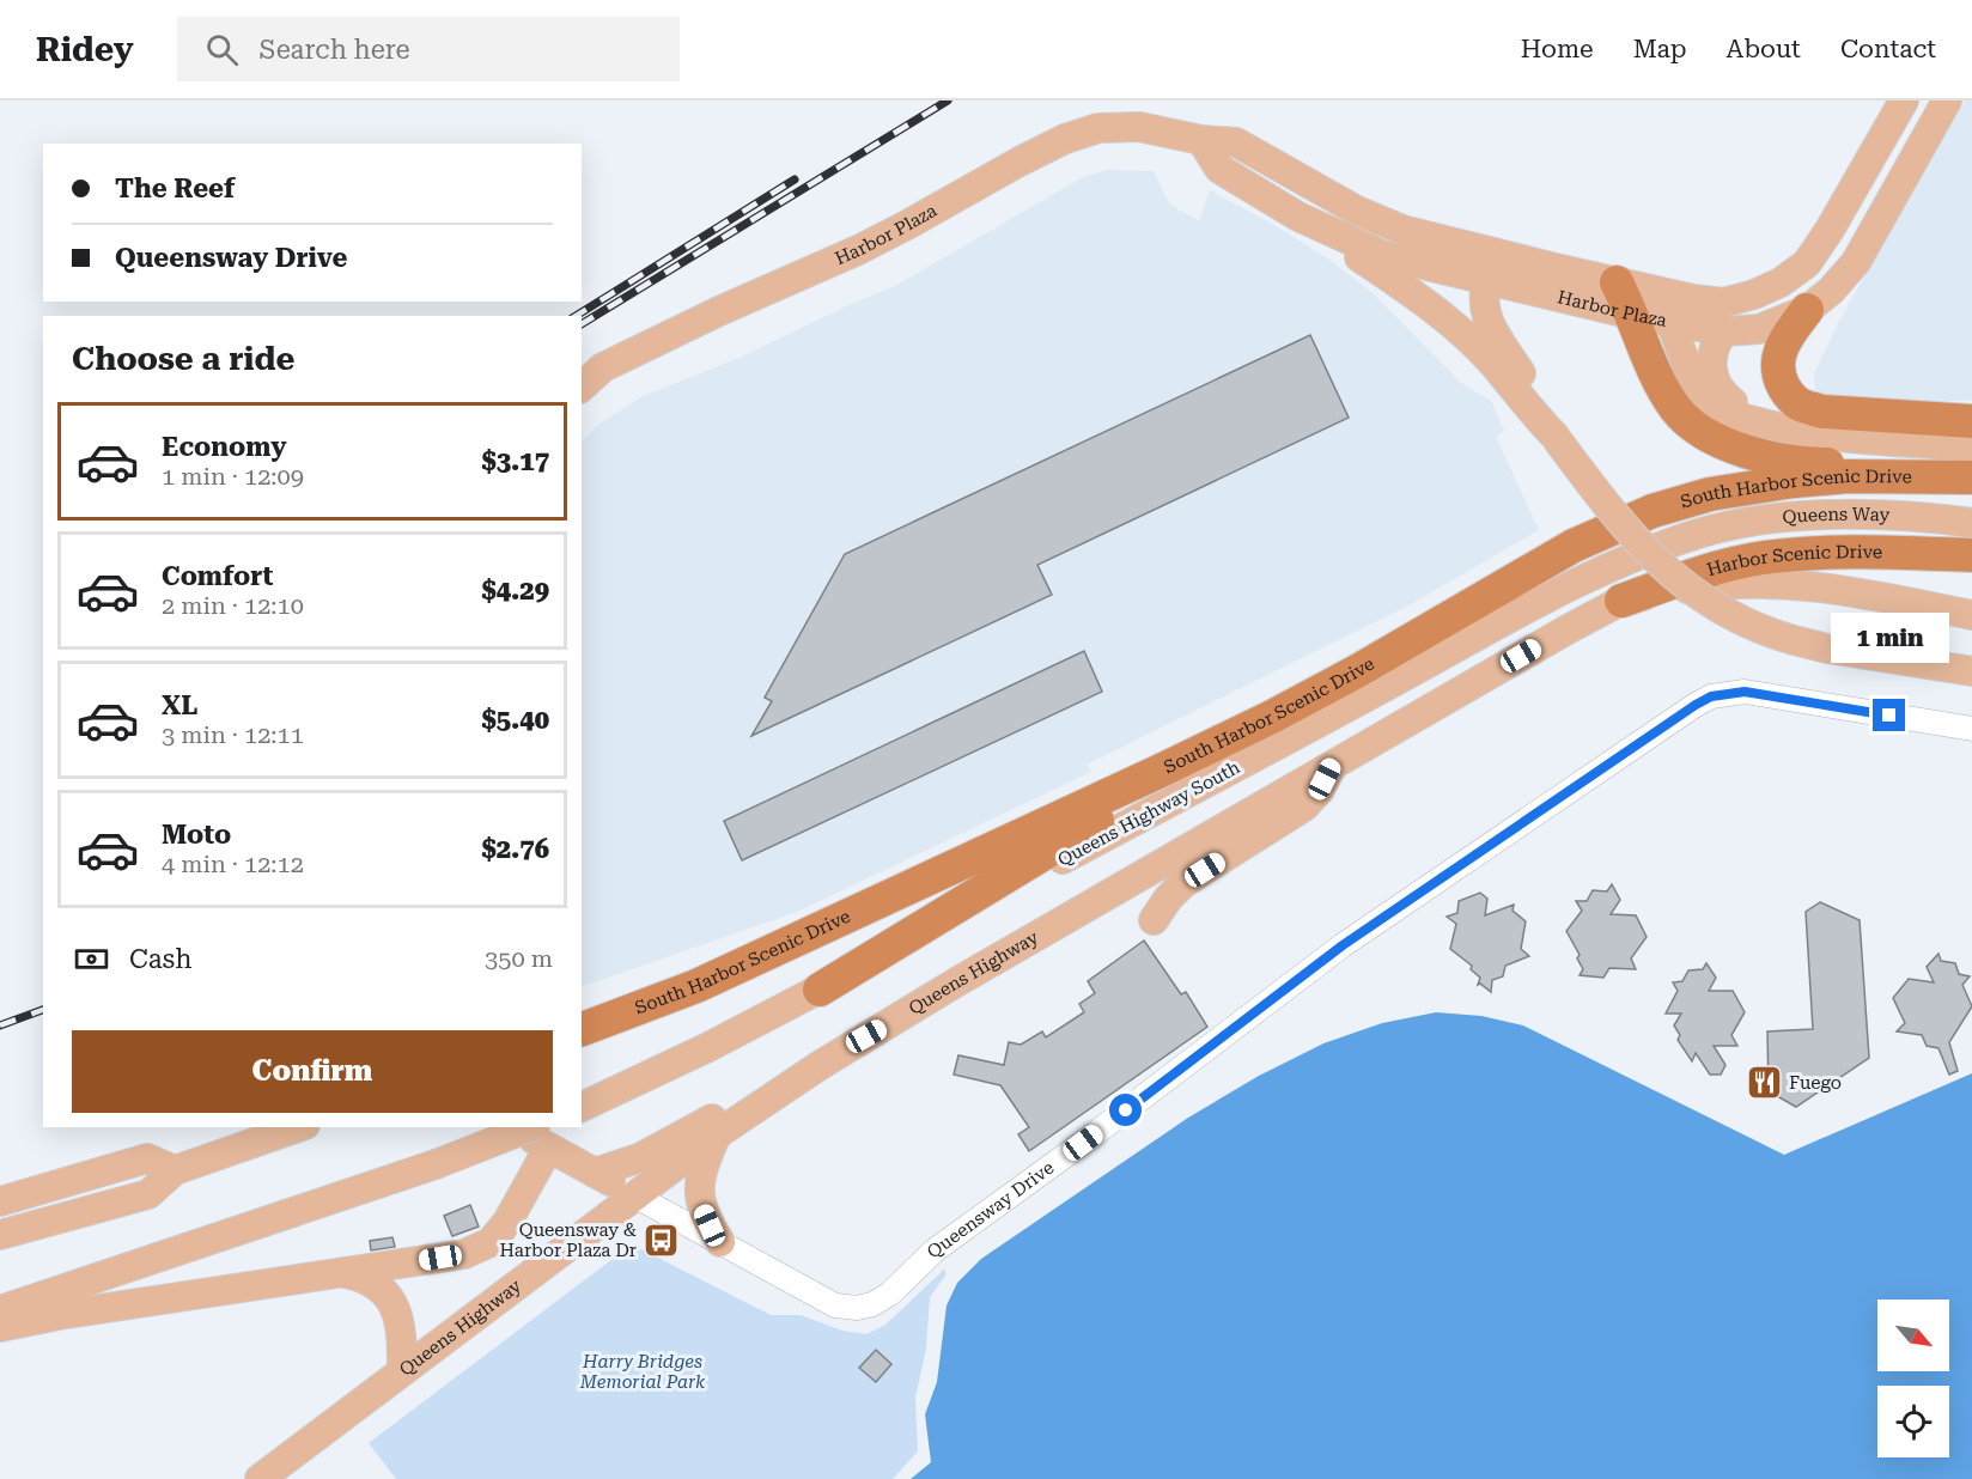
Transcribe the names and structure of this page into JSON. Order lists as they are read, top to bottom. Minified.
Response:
{"streets":{"highway":["South Harbor Scenic Drive","Harbor Scenic Drive"],"main road":["Harbor Plaza","Queens Way","Queens Highway South","Queens Highway"],"street":["Queensway Drive"]},"crossings":[["Queens Way","Queens Highway South"],["Harbor Scenic Drive","Queens Highway"],["Queens Highway","Queensway Drive"]],"parks":["Harry Bridges Memorial Park"],"places":{"restaurant":["Fuego"],"bus stop":["Queensway & Harbor Plaza Dr"]},"north":"bottom right","page":{"header":"Ridey","search":"Search here","nav":["Home","Map","About","Contact"],"banner":["The Reef","Queensway Drive"],"heading":"Choose a ride","list":[{"name":"Economy","note":"1 min · 12:09","value":"$3.17"},{"name":"Comfort","note":"2 min · 12:10","value":"$4.29"},{"name":"XL","note":"3 min · 12:11","value":"$5.40"},{"name":"Moto","note":"4 min · 12:12","value":"$2.76"}],"bubble":"1 min","pay":["Cash","350 m"],"buttons":"Confirm"}}
